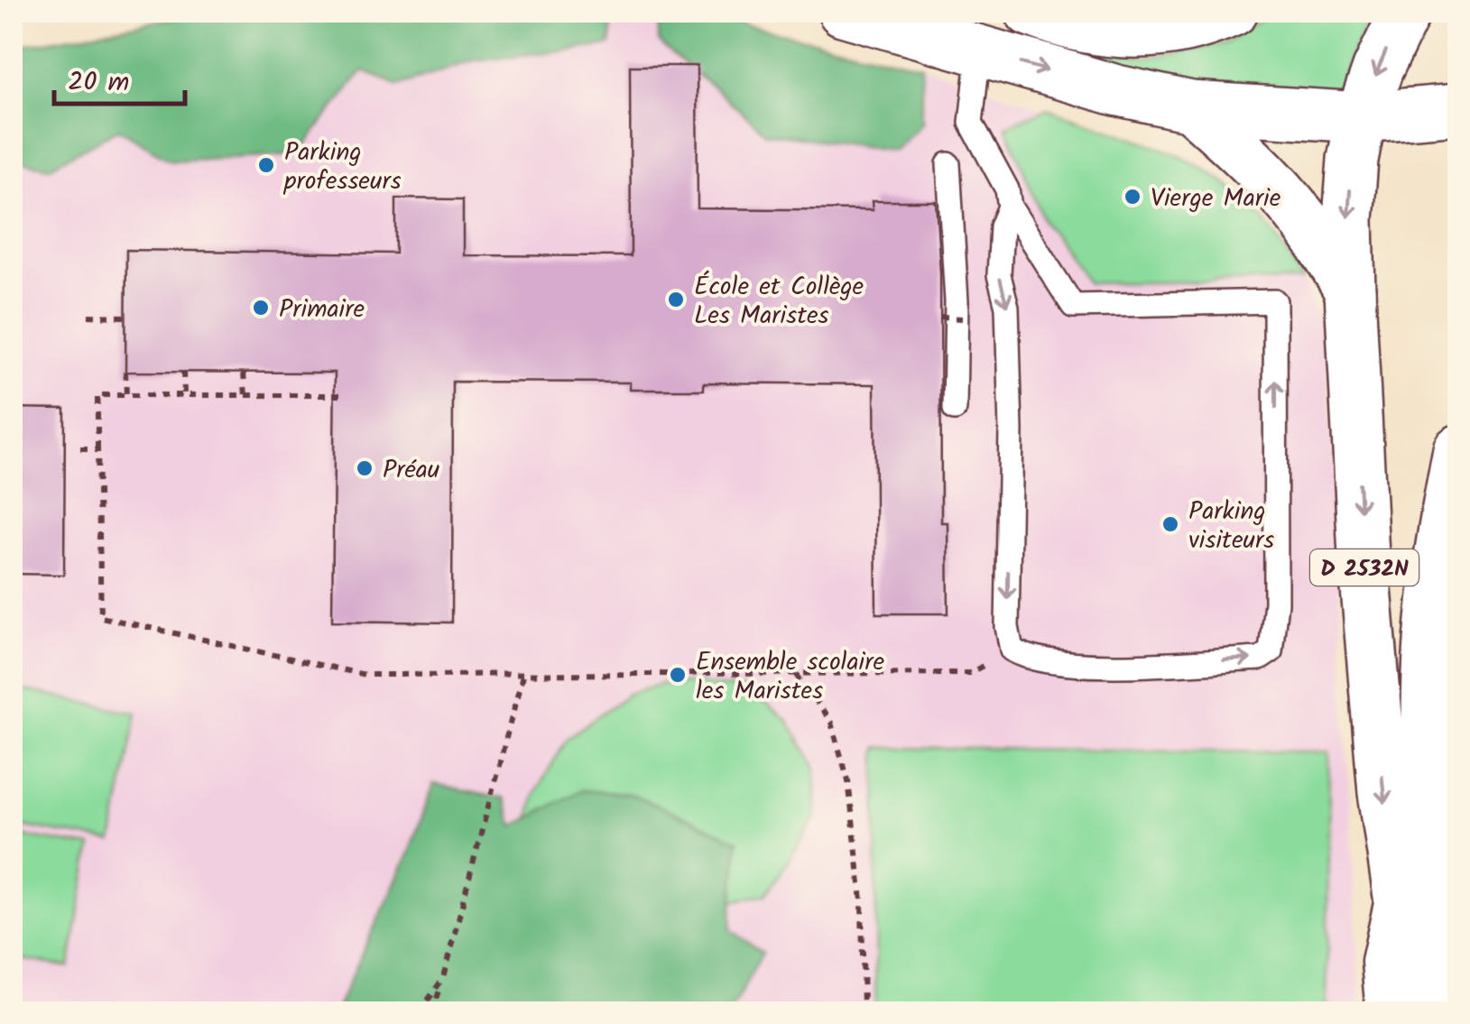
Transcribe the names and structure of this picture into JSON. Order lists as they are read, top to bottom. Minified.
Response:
{"streets":{"main road":["D 2532N"]},"places":["Parking professeurs","Vierge Marie","École et Collège Les Maristes","Primaire","Préau","Parking visiteurs","Ensemble scolaire les Maristes"],"scale_bar":"20 m"}
